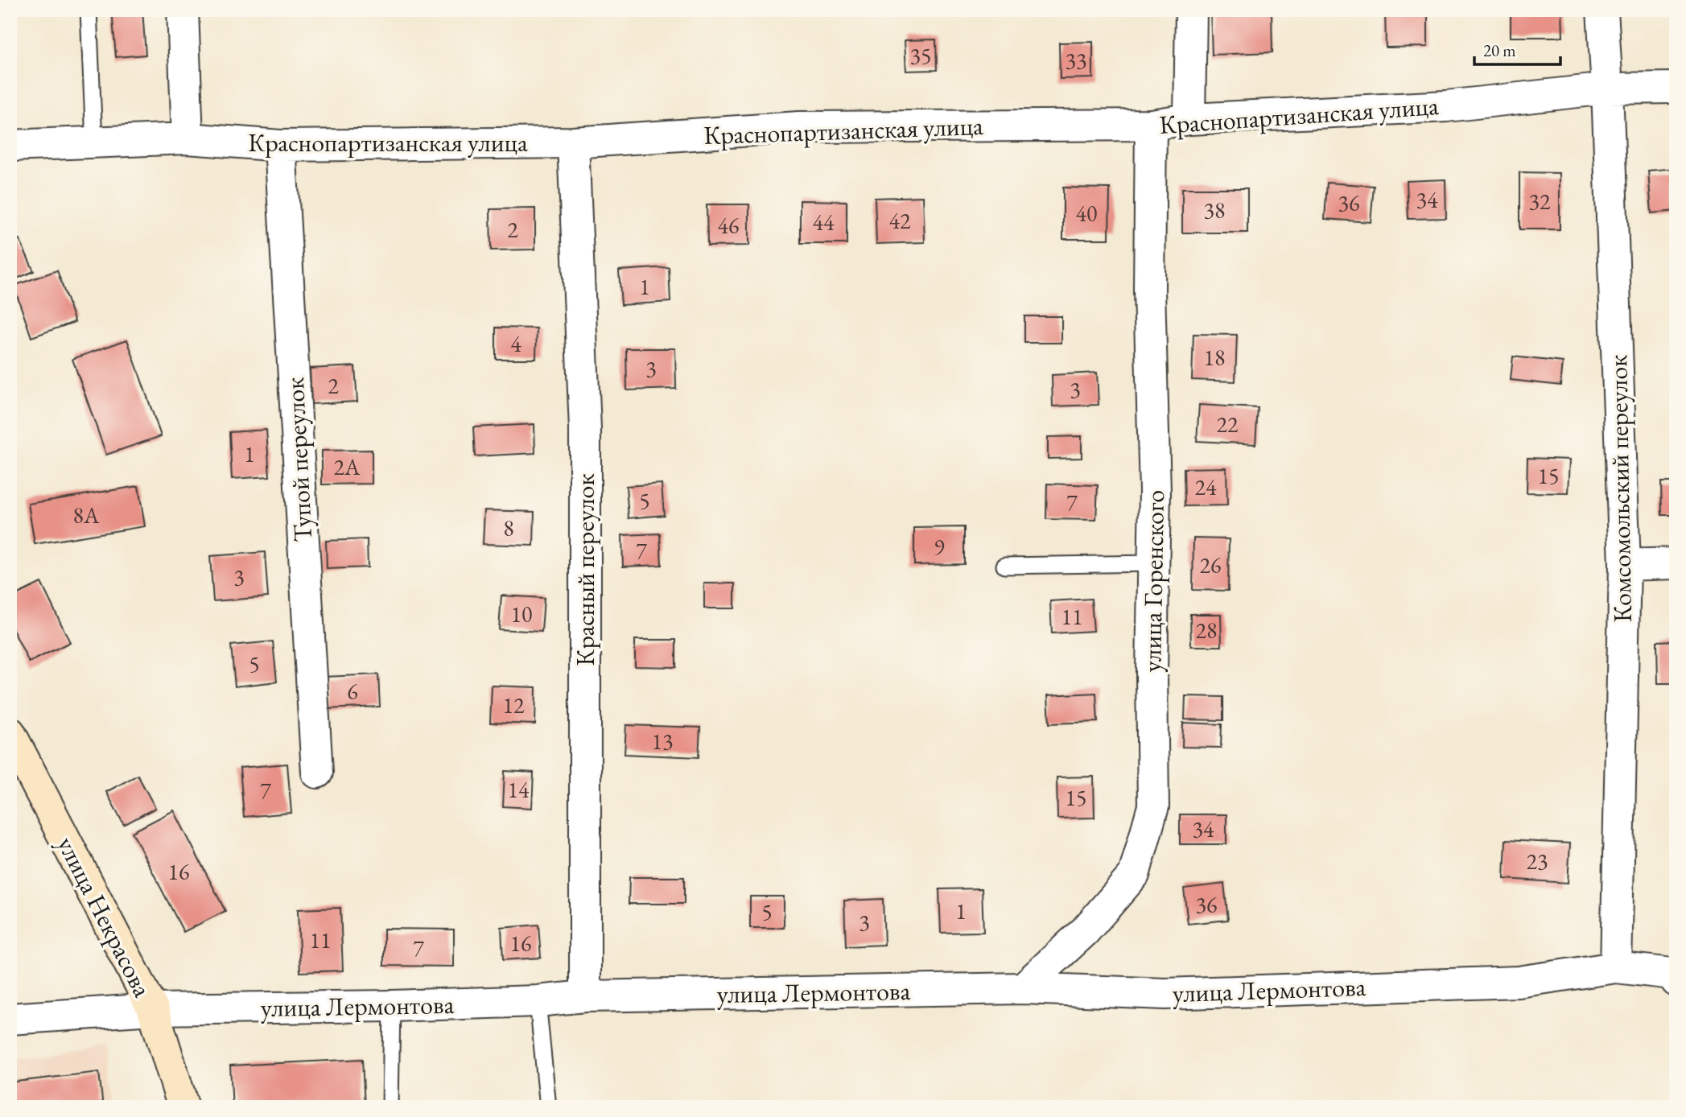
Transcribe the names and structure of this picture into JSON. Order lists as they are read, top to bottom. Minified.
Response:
{"streets":{"street":["Краснопартизанская улица","Тупой переулок","Комсомольский переулок","Красный переулок","улица Горенского","улица Некрасова","улица Лермонтова"]},"crossings":[["Краснопартизанская улица","Тупой переулок"],["Краснопартизанская улица","Комсомольский переулок"],["Краснопартизанская улица","Красный переулок"],["Краснопартизанская улица","улица Горенского"],["Комсомольский переулок","улица Лермонтова"],["Красный переулок","улица Лермонтова"],["улица Горенского","улица Лермонтова"],["улица Некрасова","улица Лермонтова"]],"house_numbers":["35","33","34","32","36","38","40","42","44","46","2","1","4","18","3","2","3","22","1","2А","15","24","5","7","8А","8","9","7","26","3","10","11","28","5","6","12","13","14","7","15","34","23","16","36","1","5","3","11","16","7"],"scale_bar":"20 m"}
